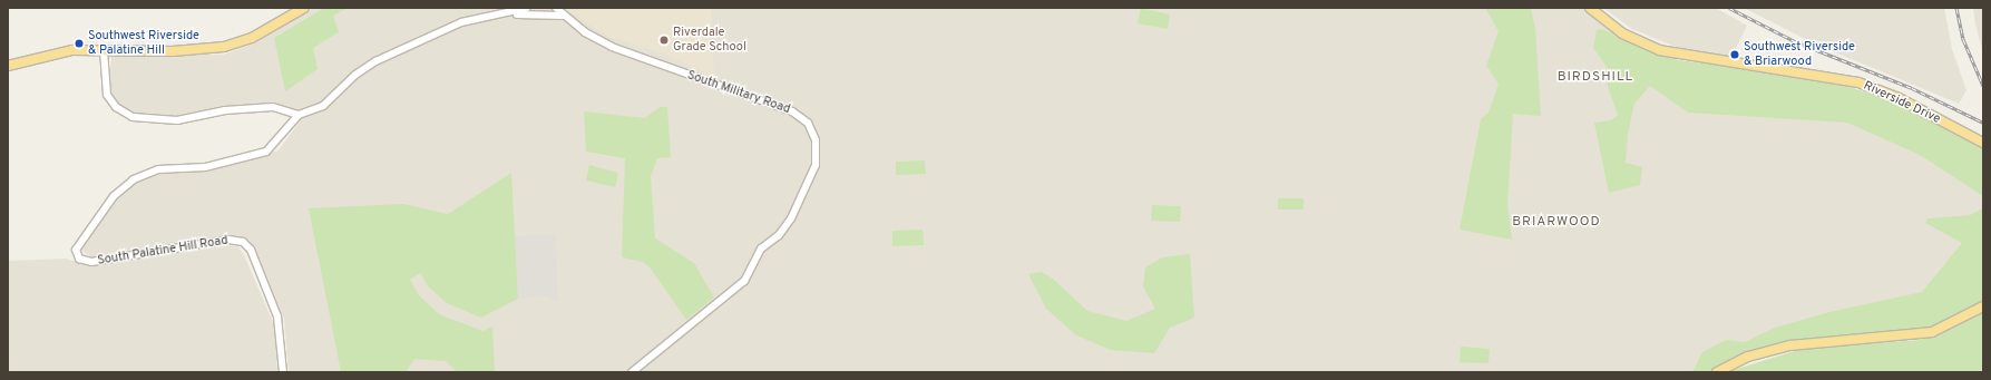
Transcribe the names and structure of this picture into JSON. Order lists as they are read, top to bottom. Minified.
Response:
{"streets":{"main road":["Riverside Drive"],"street":["South Military Road","South Palatine Hill Road"]},"districts":["BIRDSHILL","BRIARWOOD"],"places":["Riverdale Grade School","Southwest Riverside & Palatine Hill","Southwest Riverside & Briarwood"]}
